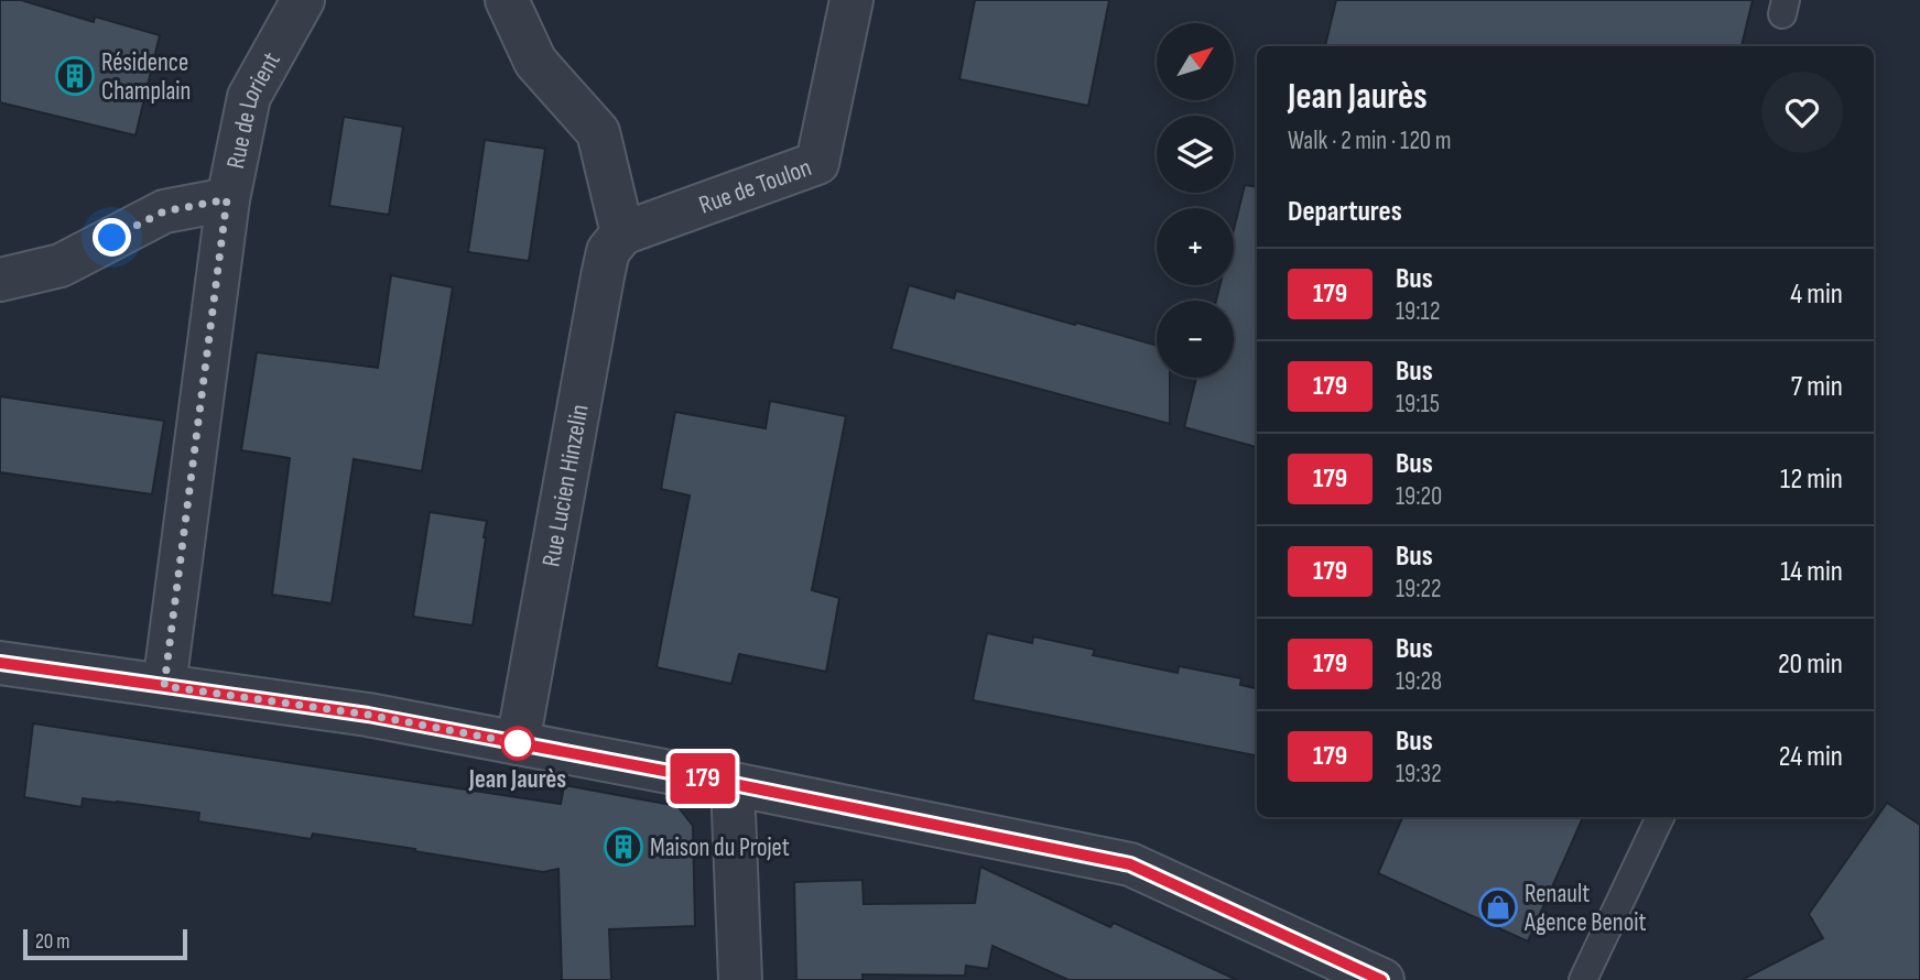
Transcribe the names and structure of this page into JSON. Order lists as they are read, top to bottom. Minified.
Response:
{"streets":{"street":["Rue de Lorient","Rue de Toulon","Rue Lucien Hinzelin"]},"crossings":[["Rue de Toulon","Rue Lucien Hinzelin"]],"places":{"building":["Résidence Champlain","Maison du Projet"],"other":["Jean Jaurès"],"shop":["Renault Agence Benoit"]},"lines":["bus line 179"],"scale_bar":"20 m","north":"top right","page":{"on_map":"179","map_buttons":["+","−"],"heading":[["Jean Jaurès","Walk · 2 min · 120 m"],"Departures"],"list":[{"mark":"179","name":"Bus","note":"19:12","value":"4 min"},{"mark":"179","name":"Bus","note":"19:15","value":"7 min"},{"mark":"179","name":"Bus","note":"19:20","value":"12 min"},{"mark":"179","name":"Bus","note":"19:22","value":"14 min"},{"mark":"179","name":"Bus","note":"19:28","value":"20 min"},{"mark":"179","name":"Bus","note":"19:32","value":"24 min"}],"scale":"20 m"}}
